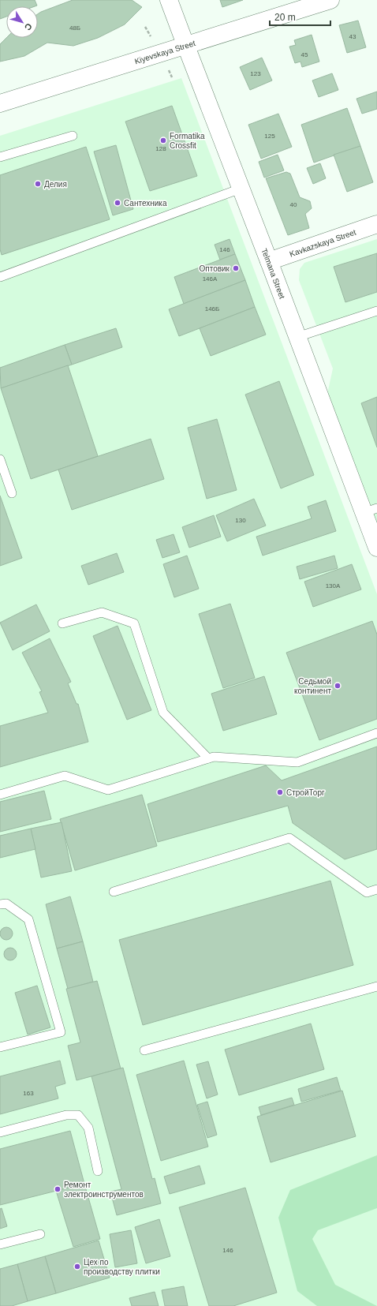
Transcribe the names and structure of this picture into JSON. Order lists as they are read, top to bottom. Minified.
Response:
{"streets":{"street":["Kiyevskaya Street","Kavkazskaya Street","Telmana Street"]},"crossings":[["Kiyevskaya Street","Telmana Street"],["Kavkazskaya Street","Telmana Street"]],"places":["Formatika Crossfit","Делия","Сантехника","Оптовик","Седьмой континент","СтройТорг","Ремонт электроинструментов","Цех по производству плитки"],"house_numbers":["48Б","43","45","123","125","128","40","146","146А","146Б","130","130А","163","146"],"scale_bar":"20 m","north":"bottom right"}
